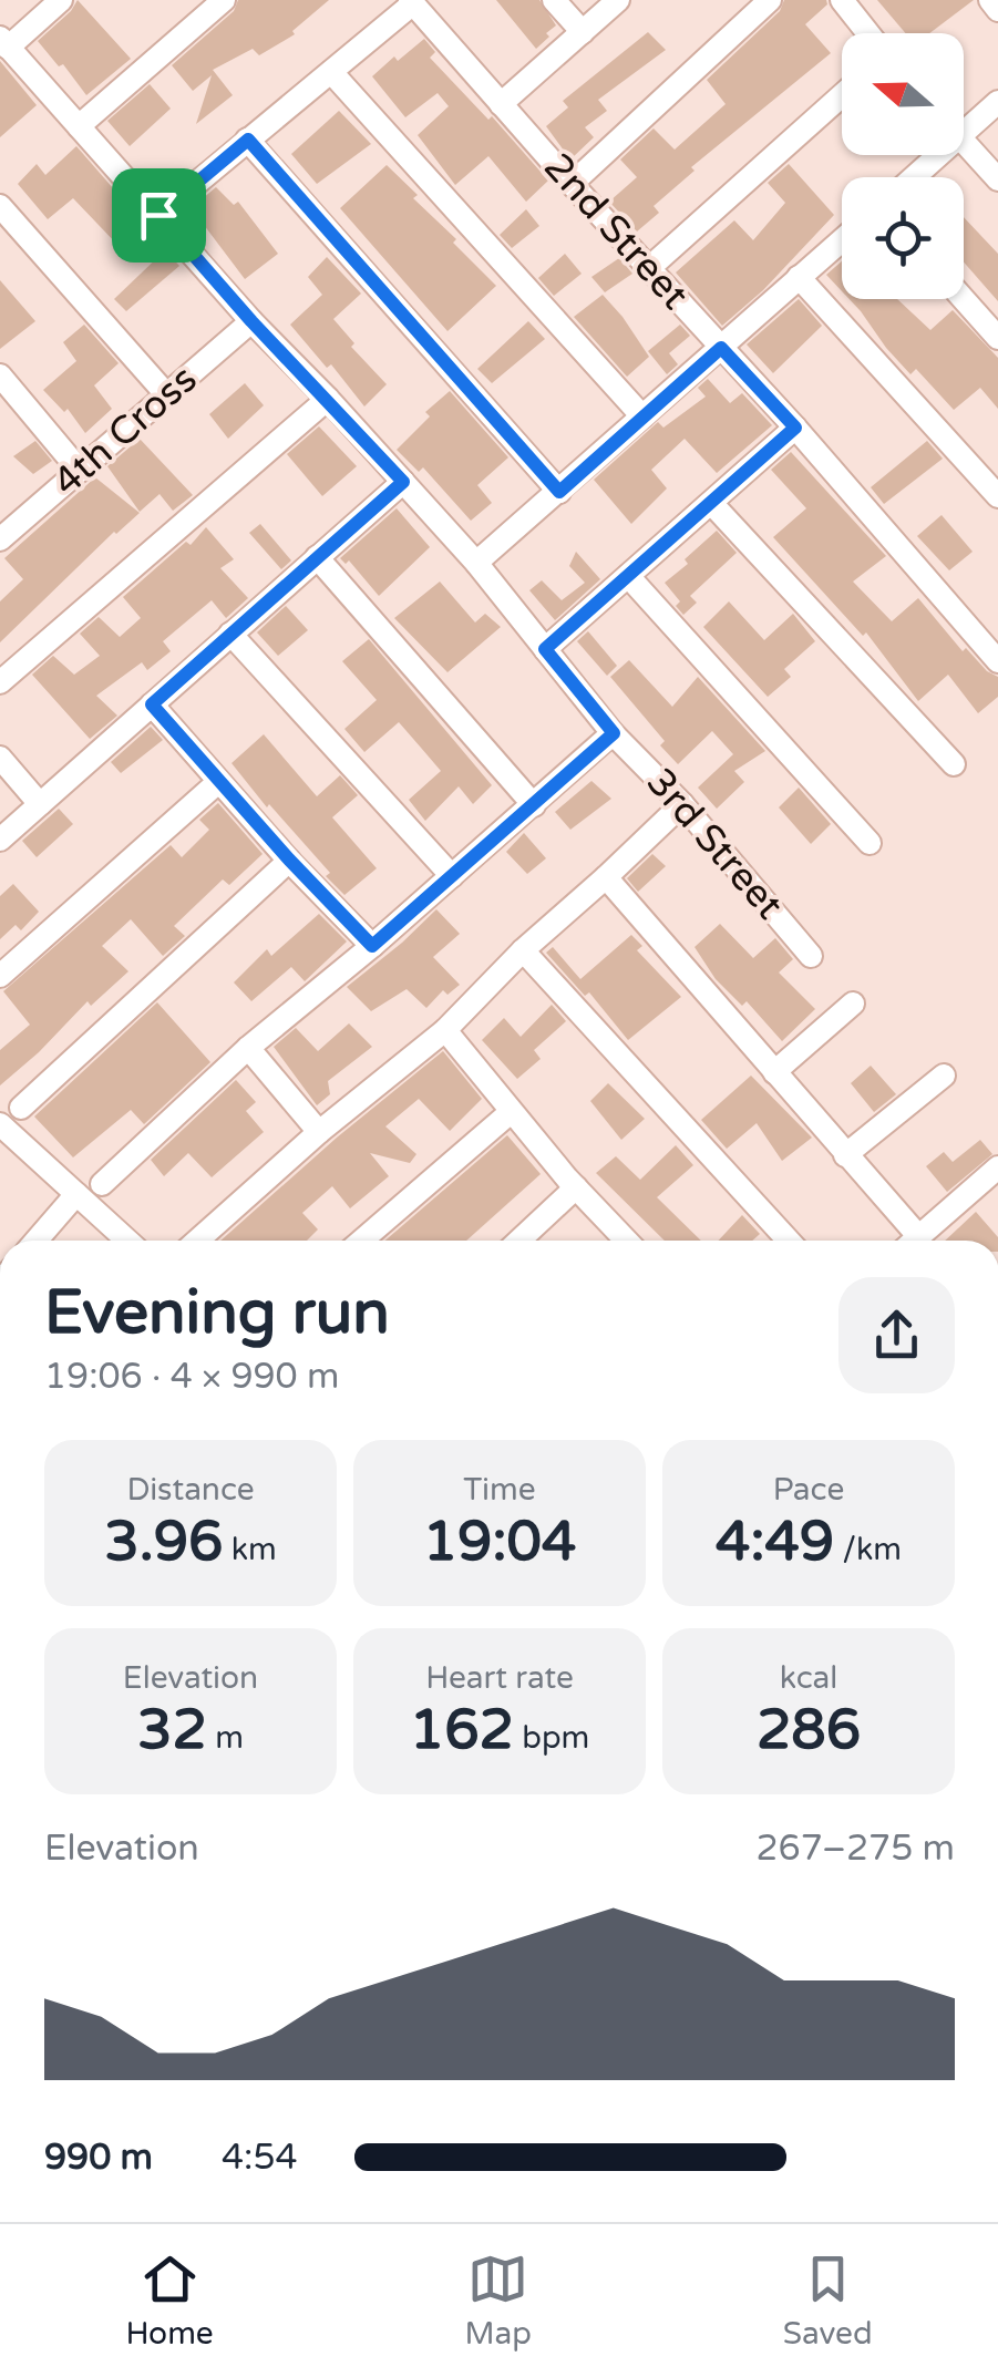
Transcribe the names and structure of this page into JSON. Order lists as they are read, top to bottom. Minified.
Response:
{"streets":{"street":["2nd Street","4th Cross","3rd Street"]},"crossings":[["4th Cross","3rd Street"]],"north":"left","page":{"heading":["Evening run","19:06 · 4 × 990 m"],"stats":[["Distance","3.96 km"],["Time","19:04"],["Pace","4:49 /km"],["Elevation","32 m"],["Heart rate","162 bpm"],["kcal","286"]],"chart":["Elevation","267–275 m"],"list":[{"name":"990 m","note":"4:54"}],"tabs":["Home","Map","Saved"]}}
